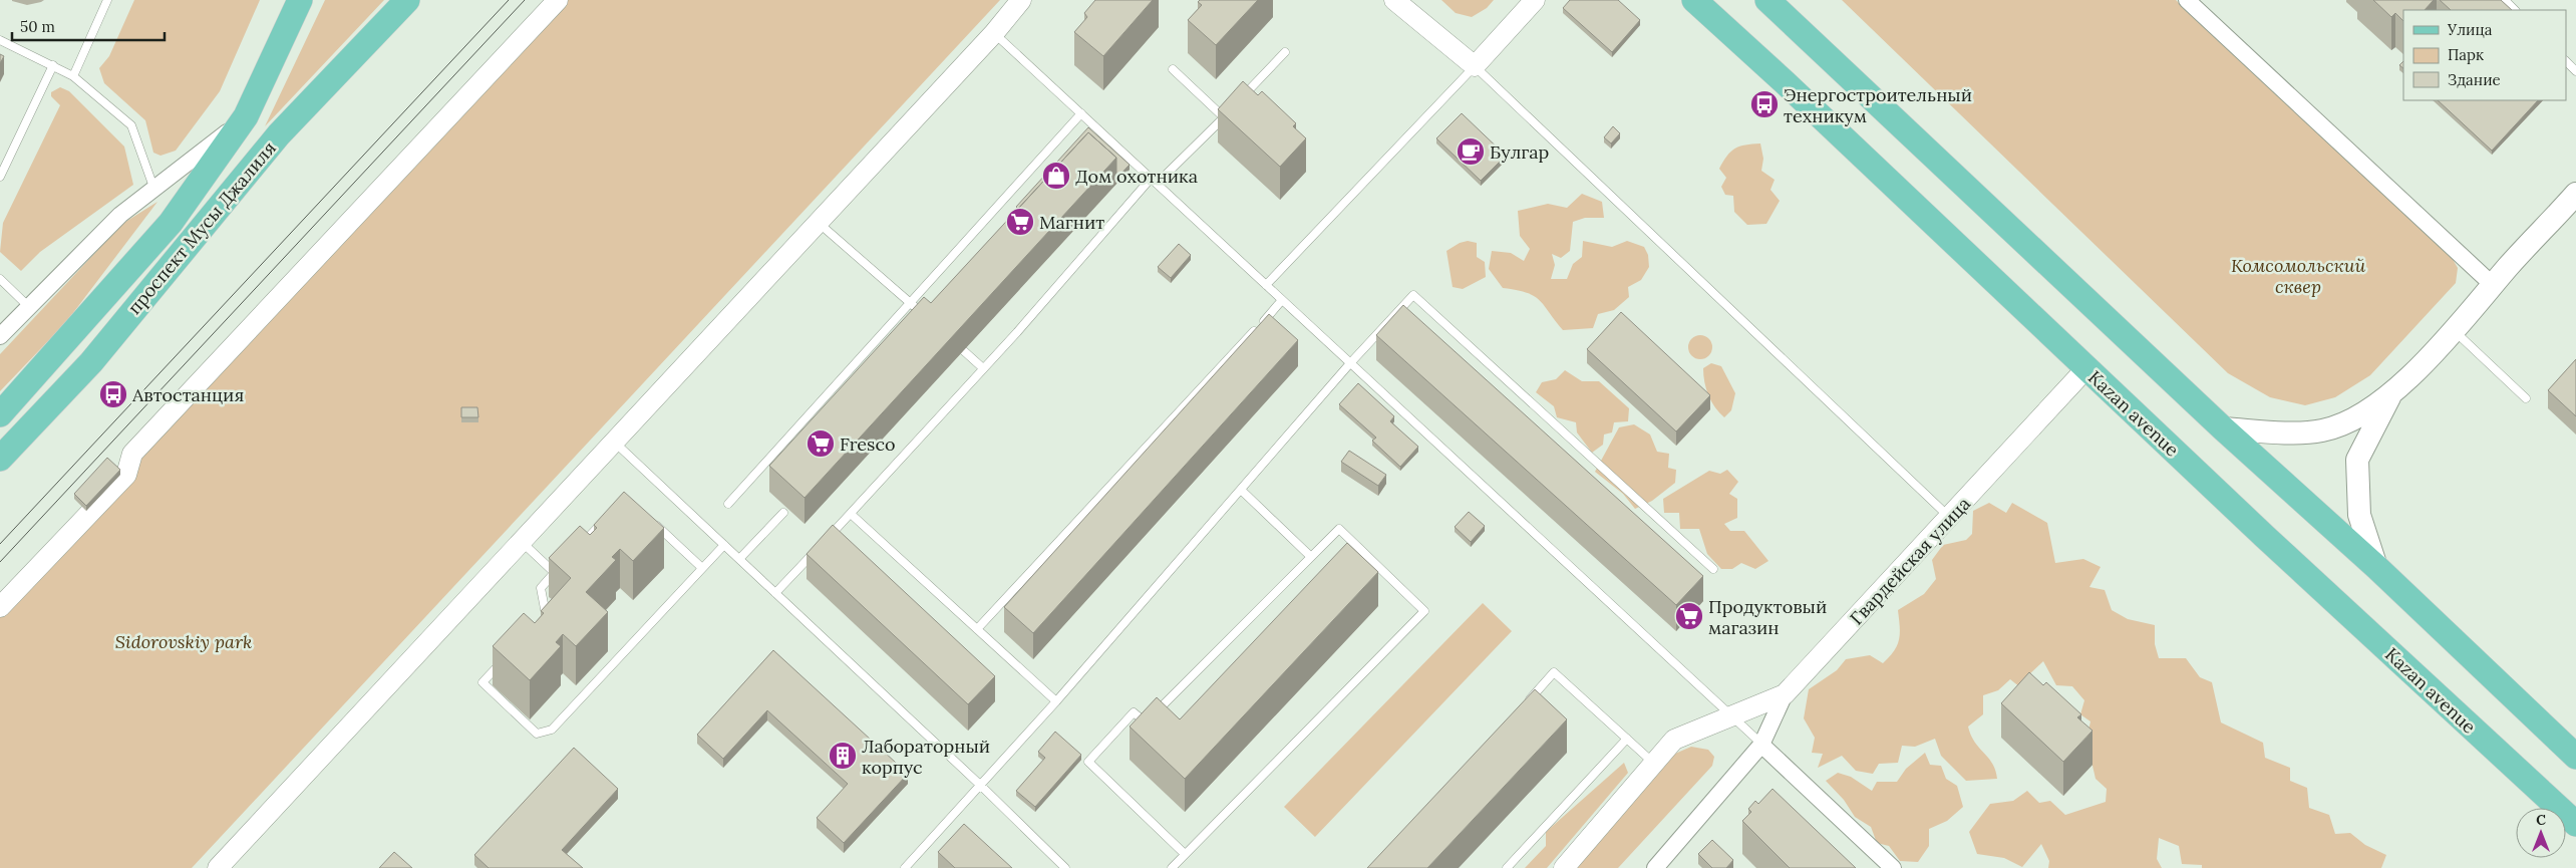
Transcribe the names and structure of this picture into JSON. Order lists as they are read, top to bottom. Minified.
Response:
{"streets":{"main road":["проспект Мусы Джалиля","Kazan avenue"],"street":["Гвардейская улица"]},"crossings":[["Kazan avenue","Гвардейская улица"]],"parks":["Комсомольский сквер","Sidorovskiy park"],"places":{"bus stop":["Энергостроительный техникум","Автостанция"],"cafe":["Булгар"],"shop":["Дом охотника"],"supermarket":["Магнит","Fresco","Продуктовый магазин"],"building":["Лабораторный корпус"]},"legend":["Улица","Парк","Здание"],"scale_bar":"50 m","north":"top"}
